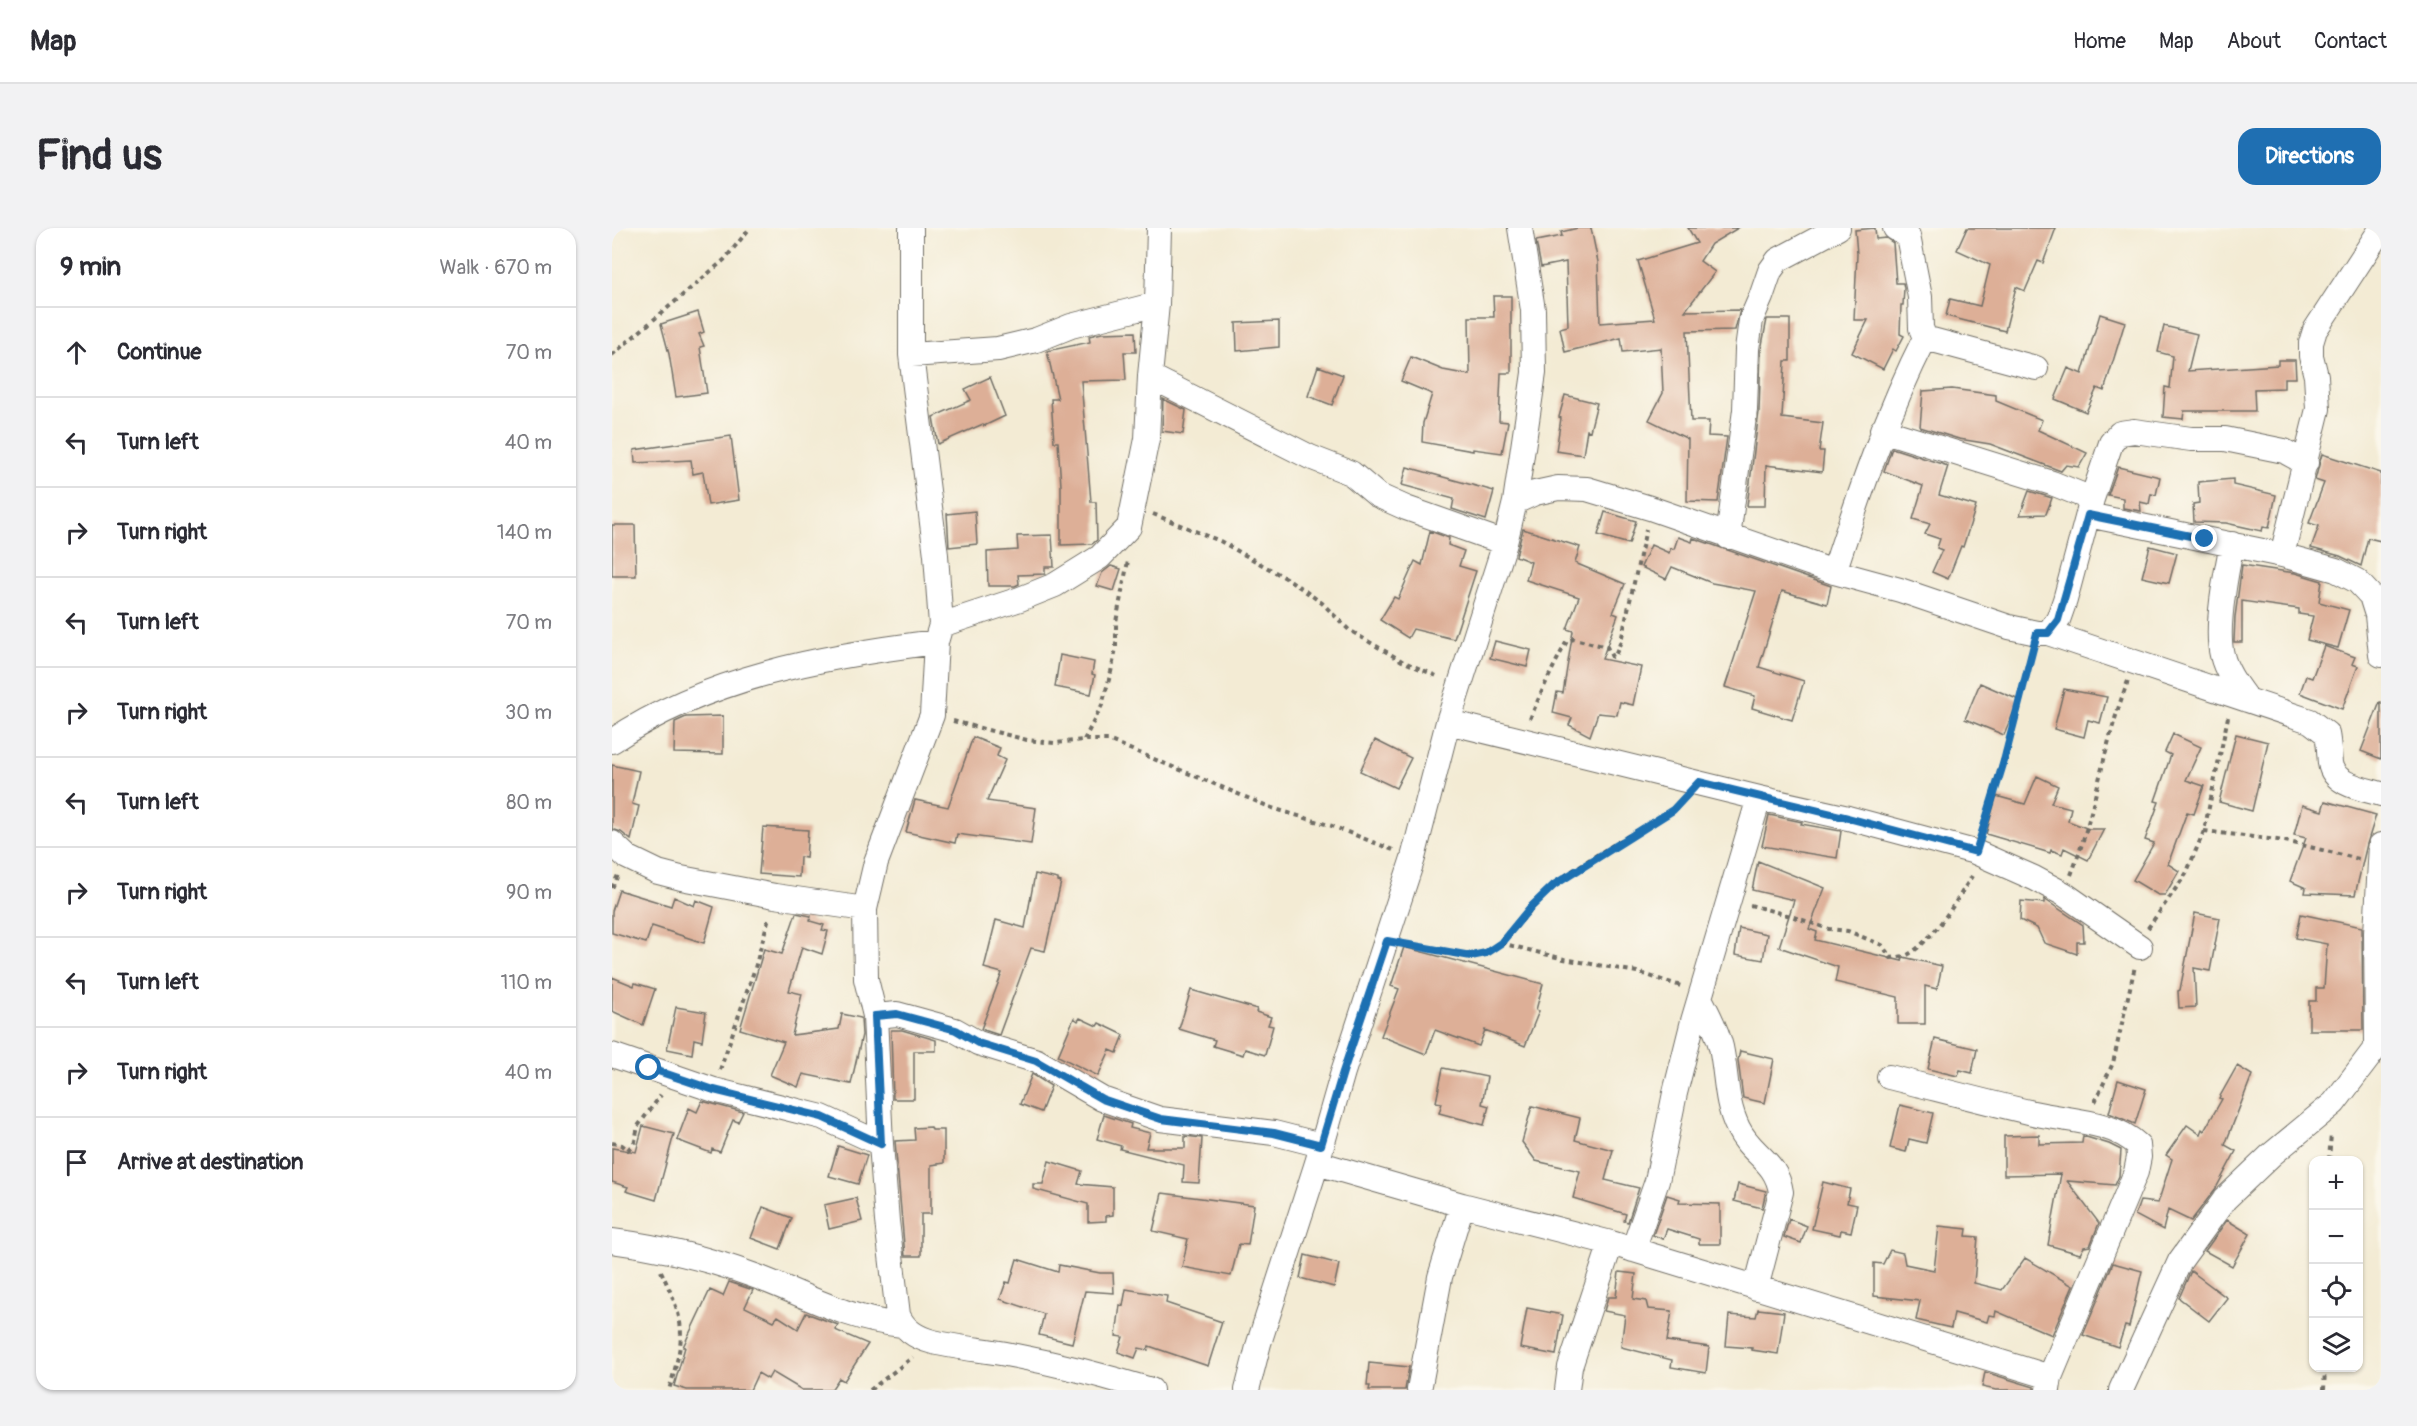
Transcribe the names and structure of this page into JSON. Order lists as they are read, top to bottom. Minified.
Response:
{"page":{"header":"Map","nav":["Home","Map","About","Contact"],"buttons":"Directions","title":"Find us","heading":["9 min","Walk · 670 m"],"list":[["Continue","70 m"],["Turn left","40 m"],["Turn right","140 m"],["Turn left","70 m"],["Turn right","30 m"],["Turn left","80 m"],["Turn right","90 m"],["Turn left","110 m"],["Turn right","40 m"],"Arrive at destination"],"map_buttons":["+","−"]}}
